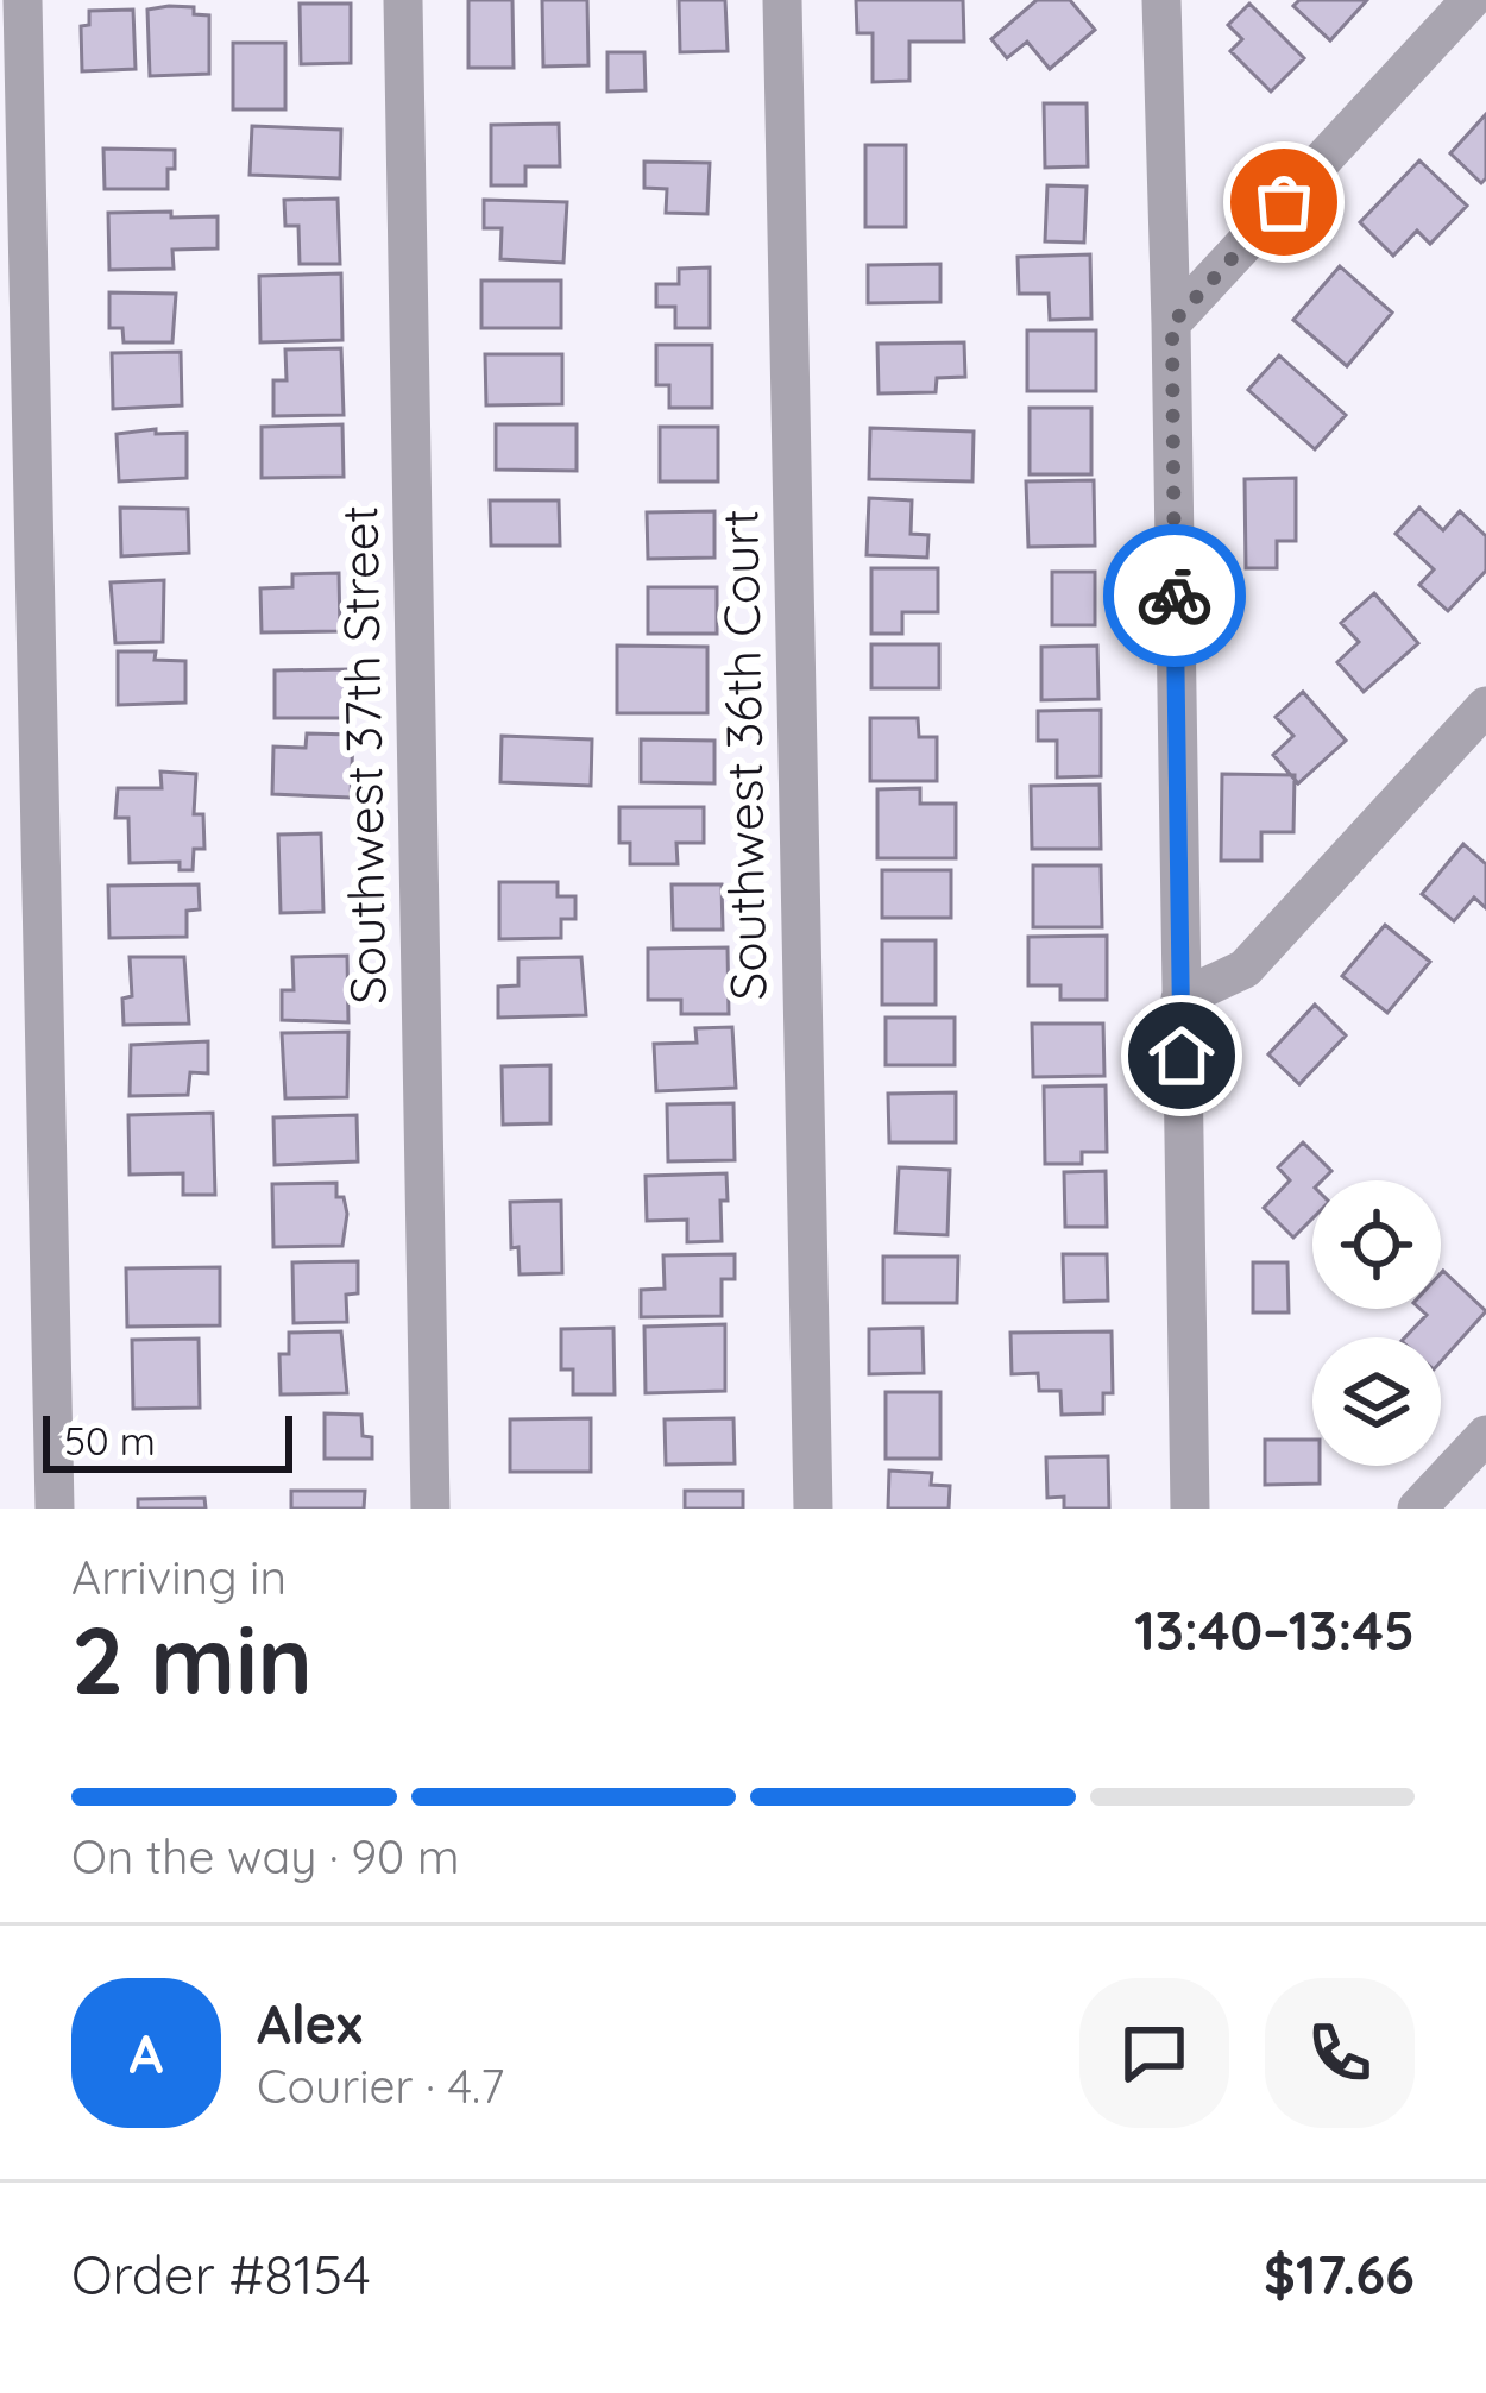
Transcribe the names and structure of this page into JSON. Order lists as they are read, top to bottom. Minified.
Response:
{"streets":{"street":["Southwest 37th Street","Southwest 36th Court"]},"scale_bar":"50 m","page":{"scale":"50 m","heading":["2 min","Arriving in","13:40–13:45"],"panel":["Alex","Courier · 4.7","Order #8154","$17.66"],"bar":"On the way · 90 m","round":"A"}}
